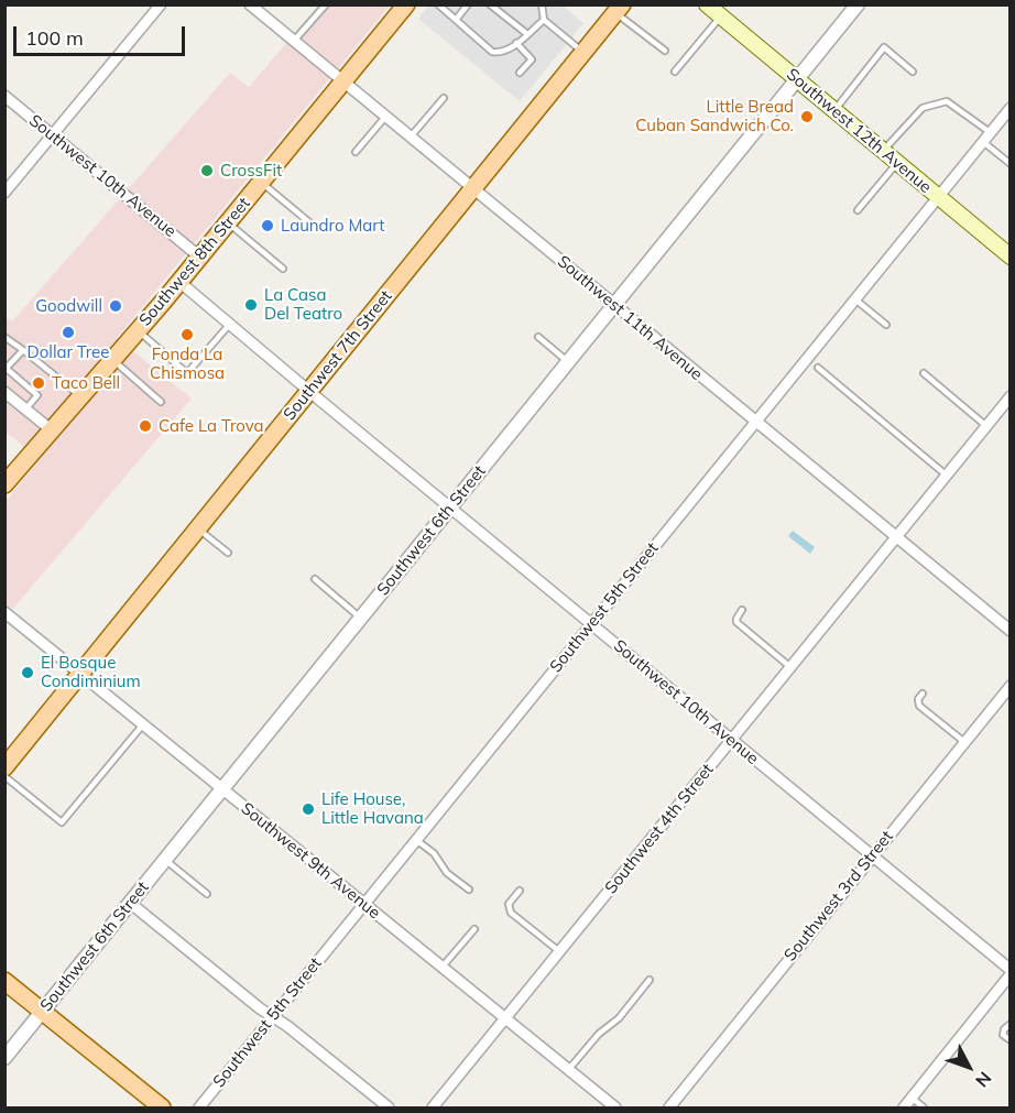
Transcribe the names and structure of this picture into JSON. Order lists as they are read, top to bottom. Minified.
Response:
{"streets":{"main road":["Southwest 12th Avenue","Southwest 8th Street","Southwest 7th Street"],"street":["Southwest 10th Avenue","Southwest 11th Avenue","Southwest 6th Street","Southwest 5th Street","Southwest 4th Street","Southwest 9th Avenue","Southwest 3rd Street"]},"crossings":[["Southwest 12th Avenue","Southwest 6th Street"],["Southwest 12th Avenue","Southwest 5th Street"],["Southwest 10th Avenue","Southwest 8th Street"],["Southwest 10th Avenue","Southwest 7th Street"],["Southwest 10th Avenue","Southwest 6th Street"],["Southwest 10th Avenue","Southwest 5th Street"],["Southwest 10th Avenue","Southwest 4th Street"],["Southwest 10th Avenue","Southwest 3rd Street"],["Southwest 8th Street","Southwest 11th Avenue"],["Southwest 11th Avenue","Southwest 7th Street"],["Southwest 11th Avenue","Southwest 6th Street"],["Southwest 11th Avenue","Southwest 5th Street"],["Southwest 11th Avenue","Southwest 4th Street"],["Southwest 7th Street","Southwest 9th Avenue"],["Southwest 6th Street","Southwest 9th Avenue"],["Southwest 5th Street","Southwest 9th Avenue"],["Southwest 4th Street","Southwest 9th Avenue"]],"places":["Little Bread Cuban Sandwich Co.","CrossFit","Laundro Mart","La Casa Del Teatro","Goodwill","Dollar Tree","Fonda La Chismosa","Taco Bell","Cafe La Trova","El Bosque Condiminium","Life House, Little Havana"],"scale_bar":"100 m","north":"bottom right"}
